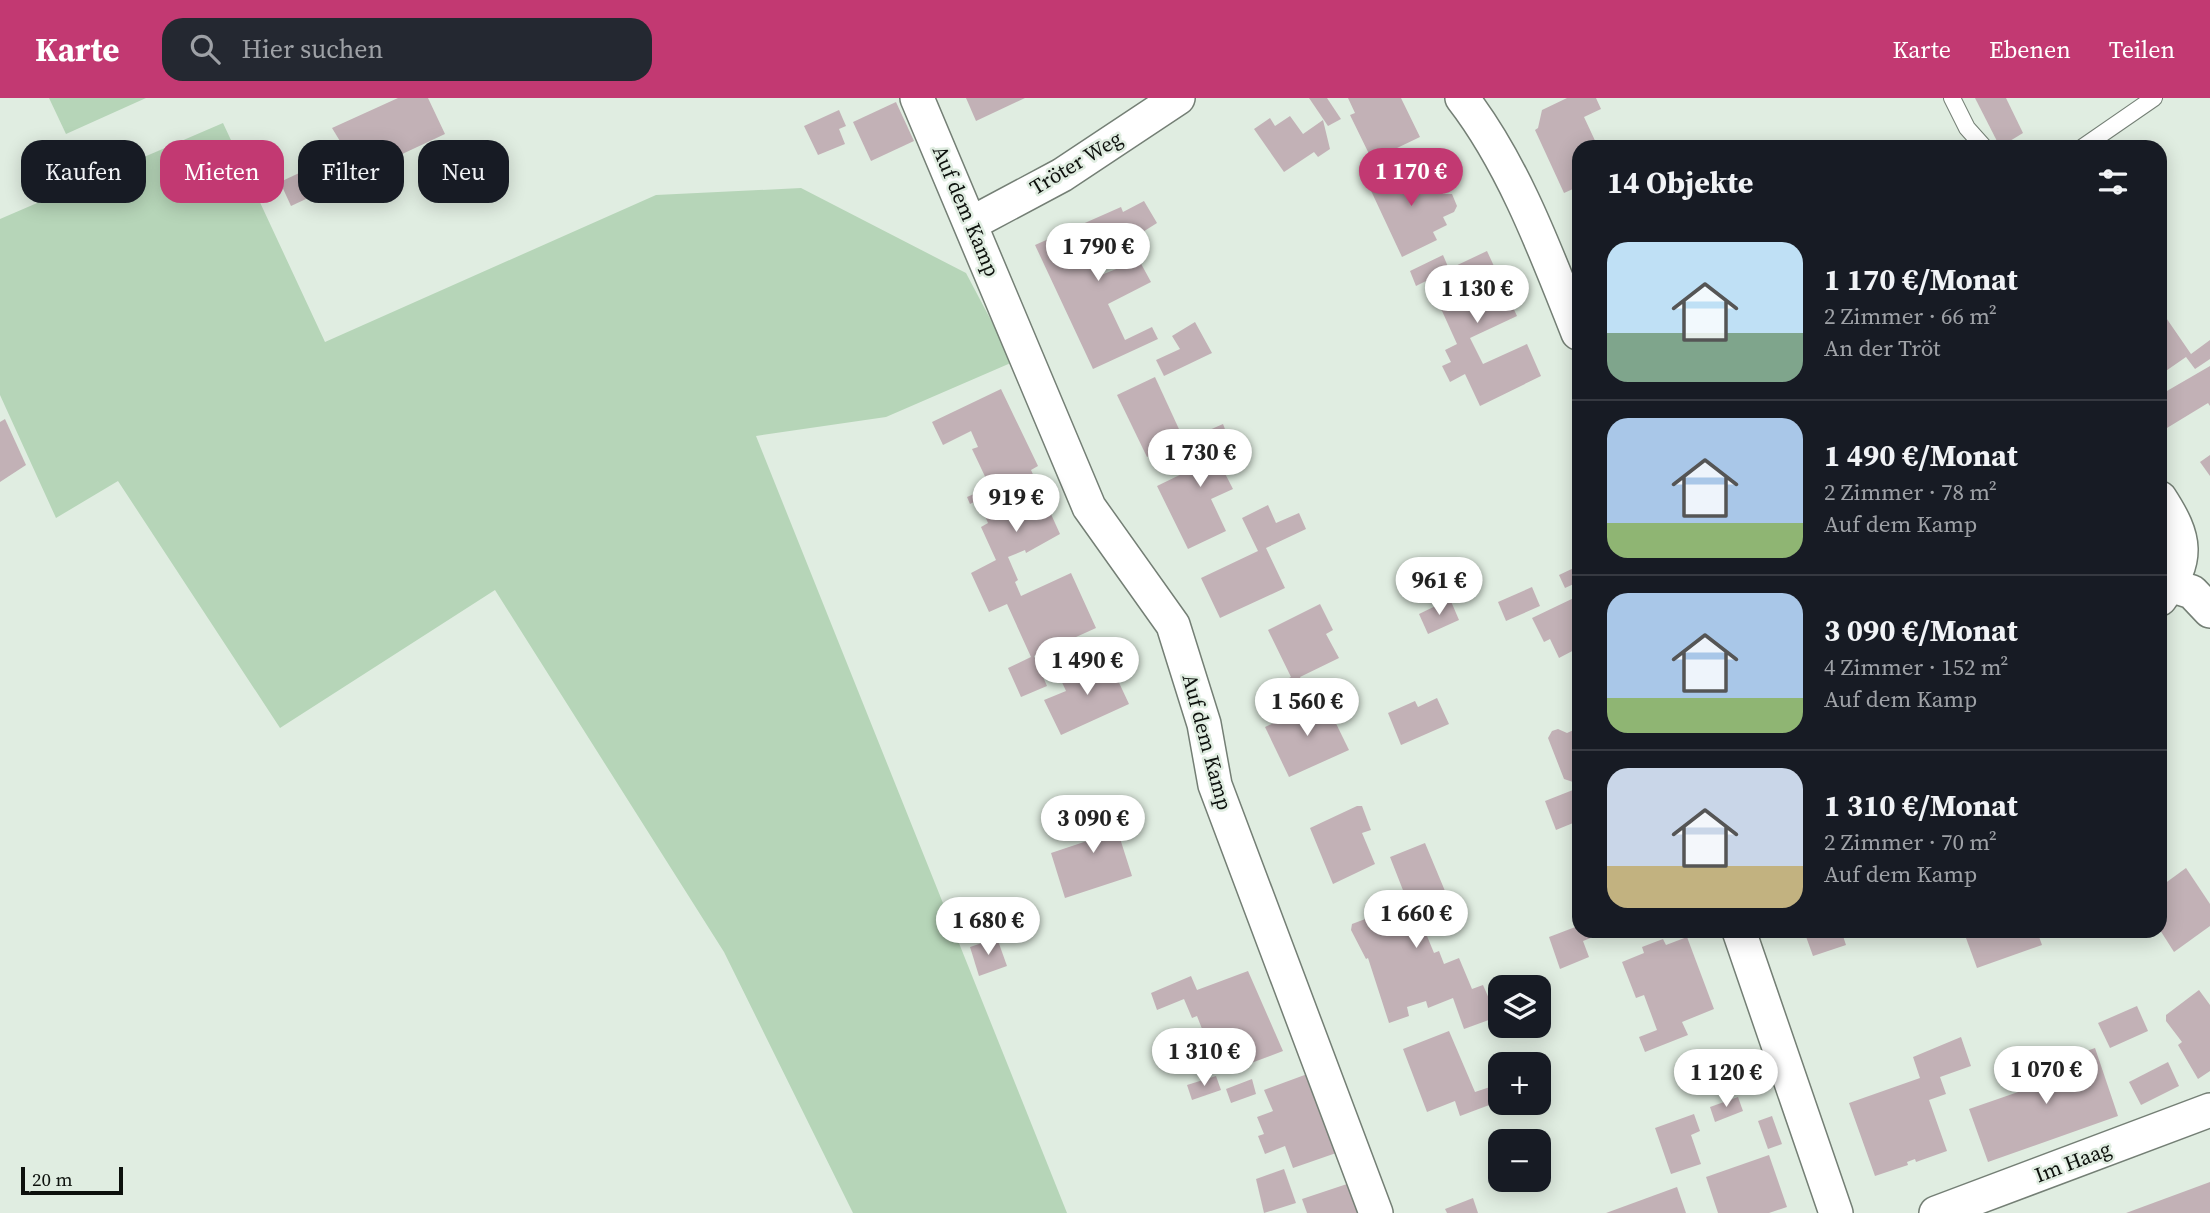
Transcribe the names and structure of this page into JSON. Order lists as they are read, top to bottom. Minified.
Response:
{"streets":{"street":["Tröter Weg","Auf dem Kamp","Im Haag"]},"crossings":[["Tröter Weg","Auf dem Kamp"]],"scale_bar":"20 m","page":{"header":"Karte","search":"Hier suchen","nav":["Karte","Ebenen","Teilen"],"chip":["Kaufen","Mieten","Filter","Neu"],"heading":"14 Objekte","price":["1 170 €","1 790 €","1 130 €","1 730 €","919 €","961 €","1 490 €","1 560 €","3 090 €","1 660 €","1 680 €","1 310 €","1 070 €","1 120 €"],"list":[{"name":"1 170 €/Monat","note":"2 Zimmer · 66 m² · An der Tröt"},{"name":"1 490 €/Monat","note":"2 Zimmer · 78 m² · Auf dem Kamp"},{"name":"3 090 €/Monat","note":"4 Zimmer · 152 m² · Auf dem Kamp"},{"name":"1 310 €/Monat","note":"2 Zimmer · 70 m² · Auf dem Kamp"}],"map_buttons":["+","−"],"scale":"20 m"}}
